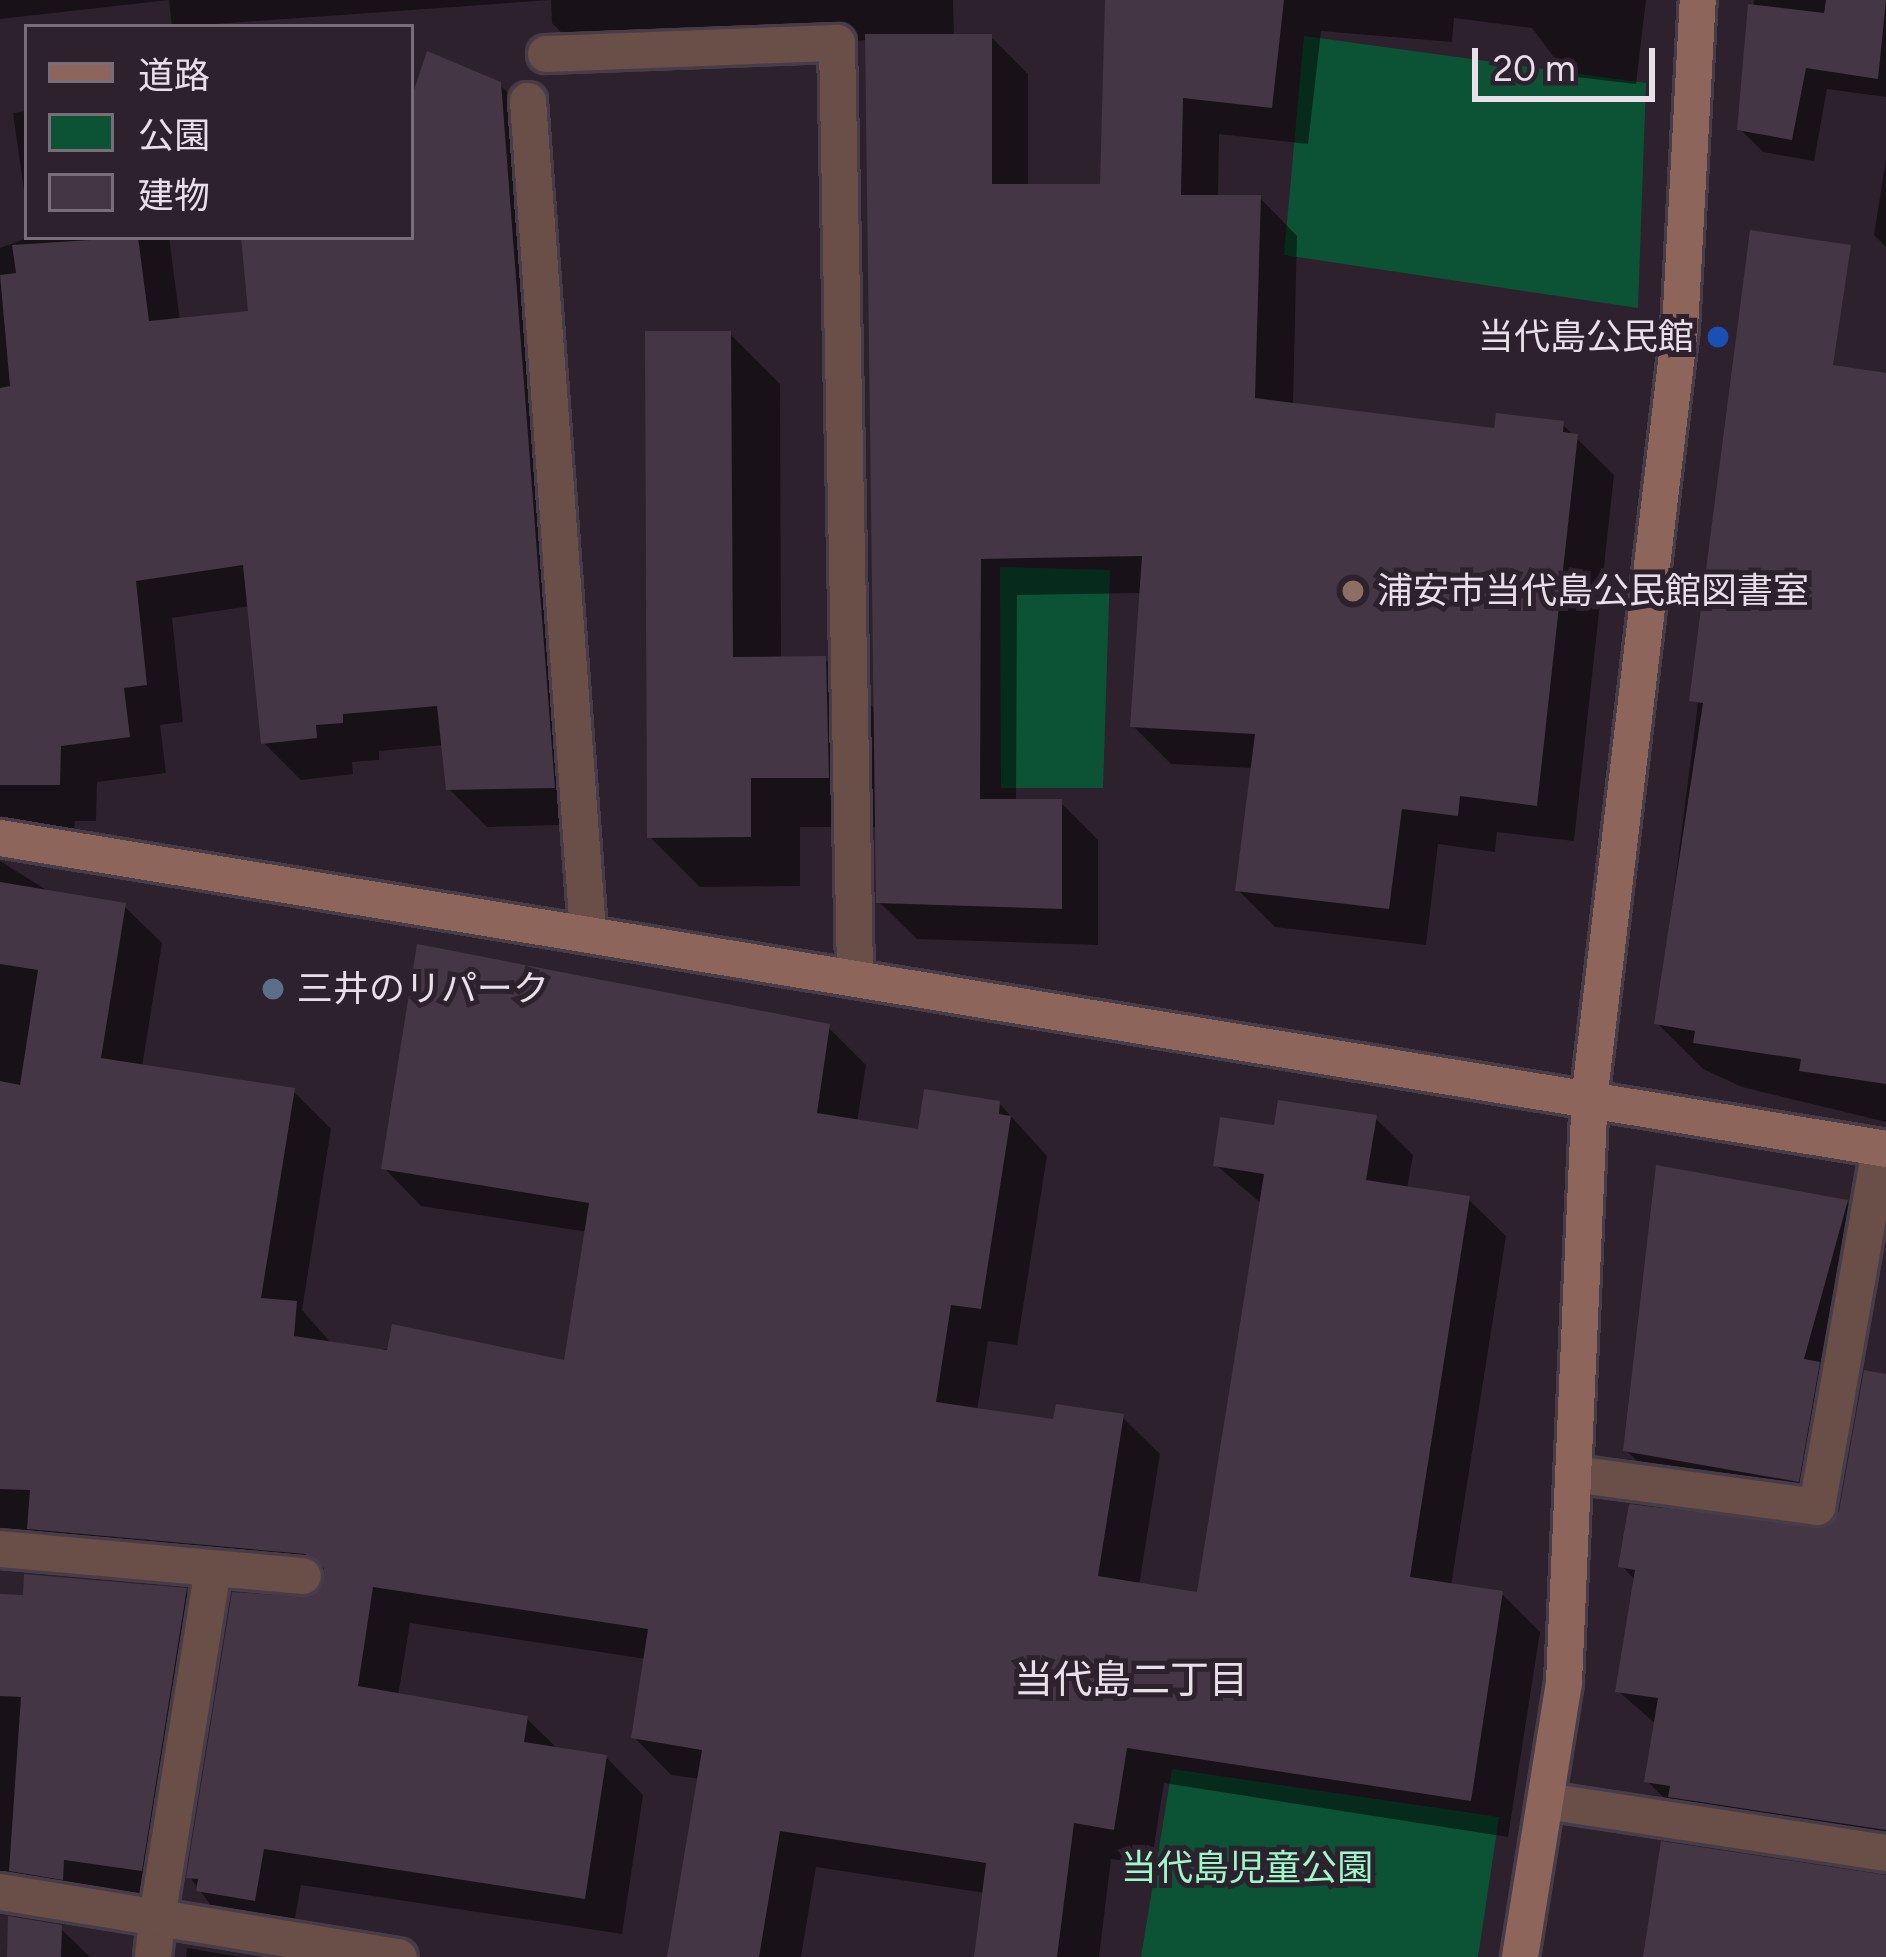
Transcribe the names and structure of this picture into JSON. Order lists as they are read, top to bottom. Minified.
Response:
{"districts":["当代島二丁目"],"parks":["当代島児童公園"],"places":["当代島公民館","浦安市当代島公民館図書室","三井のリパーク"],"legend":["道路","公園","建物"],"scale_bar":"20 m"}
